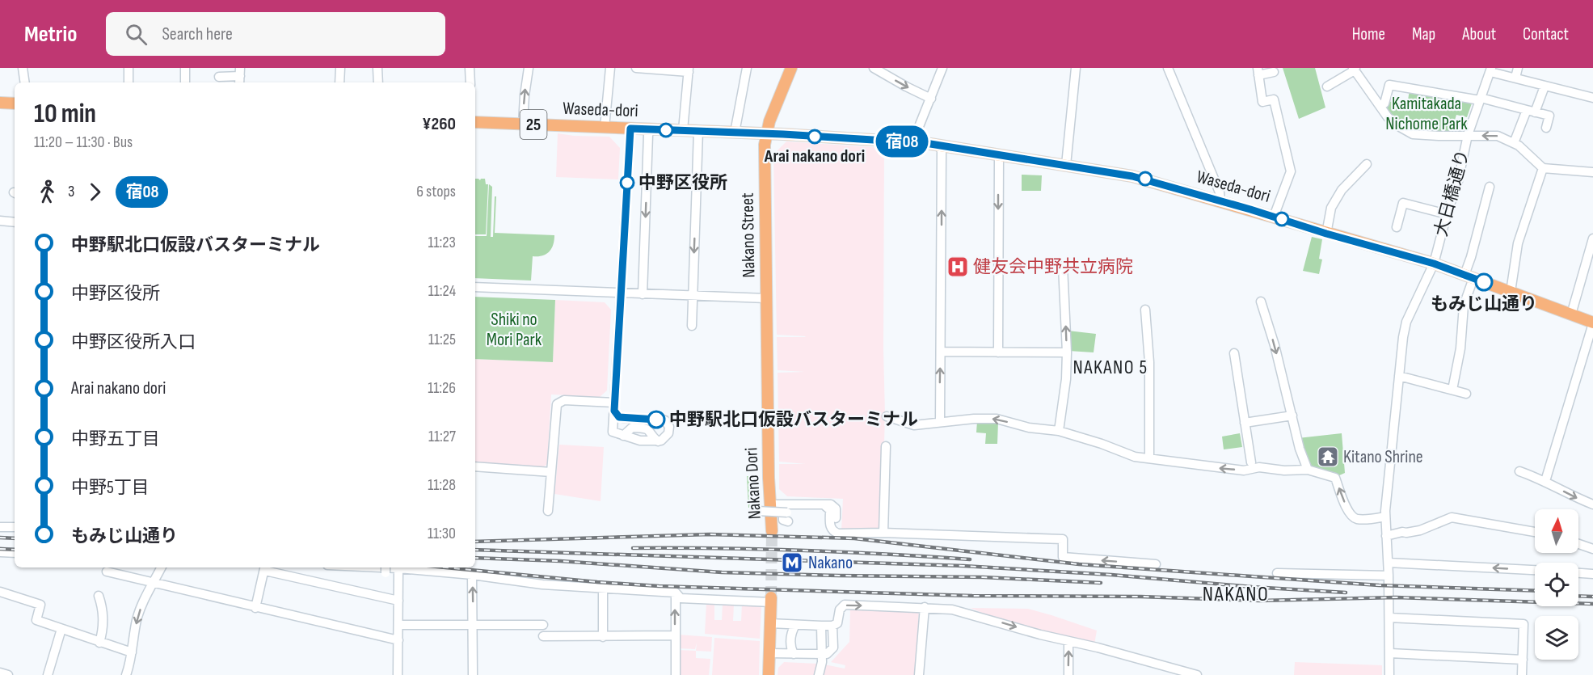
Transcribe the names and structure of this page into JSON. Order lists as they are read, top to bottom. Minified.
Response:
{"streets":{"main road":["Waseda-dori","25","Nakano Street","Nakano Dori"],"street":["大日橋通り"]},"crossings":[["Waseda-dori","25"],["Waseda-dori","大日橋通り"],["25","Nakano Street"],["Nakano Street","Nakano Dori"]],"districts":["NAKANO 5","NAKANO"],"parks":["Kamitakada Nichome Park","Shiki no Mori Park"],"places":{"other":["Arai nakano dori","中野区役所","もみじ山通り","中野駅北口仮設バスターミナル"],"hospital":["健友会中野共立病院"],"temple":["Kitano Shrine"],"metro station":["Nakano"]},"lines":["bus line 宿08"],"north":"top","page":{"header":"Metrio","search":"Search here","nav":["Home","Map","About","Contact"],"on_map":"宿08","heading":["10 min","11:20 – 11:30 · Bus","¥260"],"legs":["3","宿08","6 stops"],"list":[{"name":"中野駅北口仮設バスターミナル","value":"11:23"},{"name":"中野区役所","value":"11:24"},{"name":"中野区役所入口","value":"11:25"},{"name":"Arai nakano dori","value":"11:26"},{"name":"中野五丁目","value":"11:27"},{"name":"中野5丁目","value":"11:28"},{"name":"もみじ山通り","value":"11:30"}]}}
